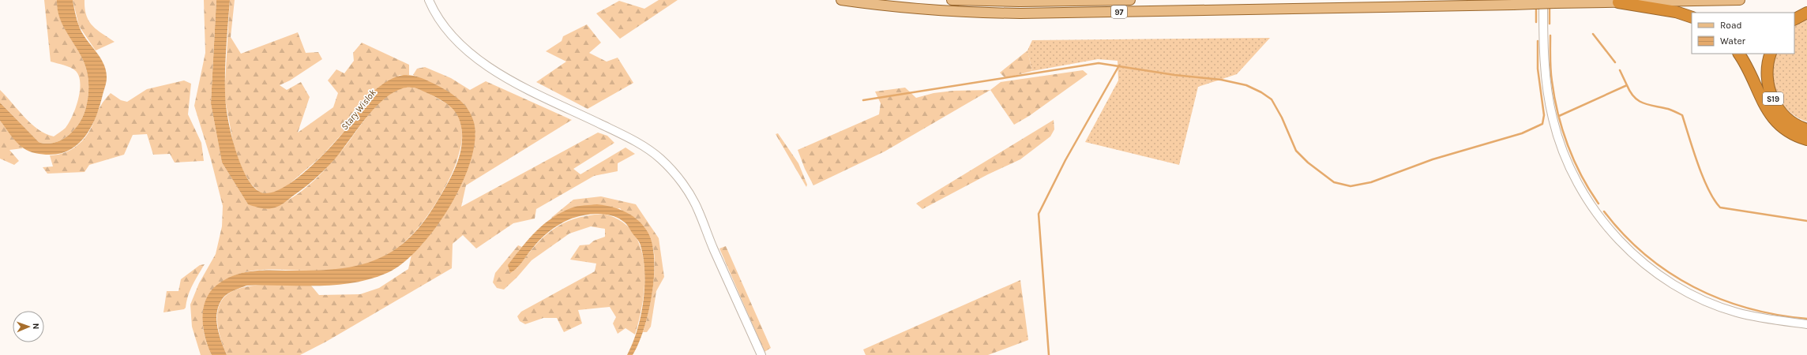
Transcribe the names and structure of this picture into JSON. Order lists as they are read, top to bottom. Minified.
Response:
{"streets":{"highway":["S19"],"main road":["97"]},"water":["Stary Wislok"],"legend":["Road","Water"],"north":"right"}
